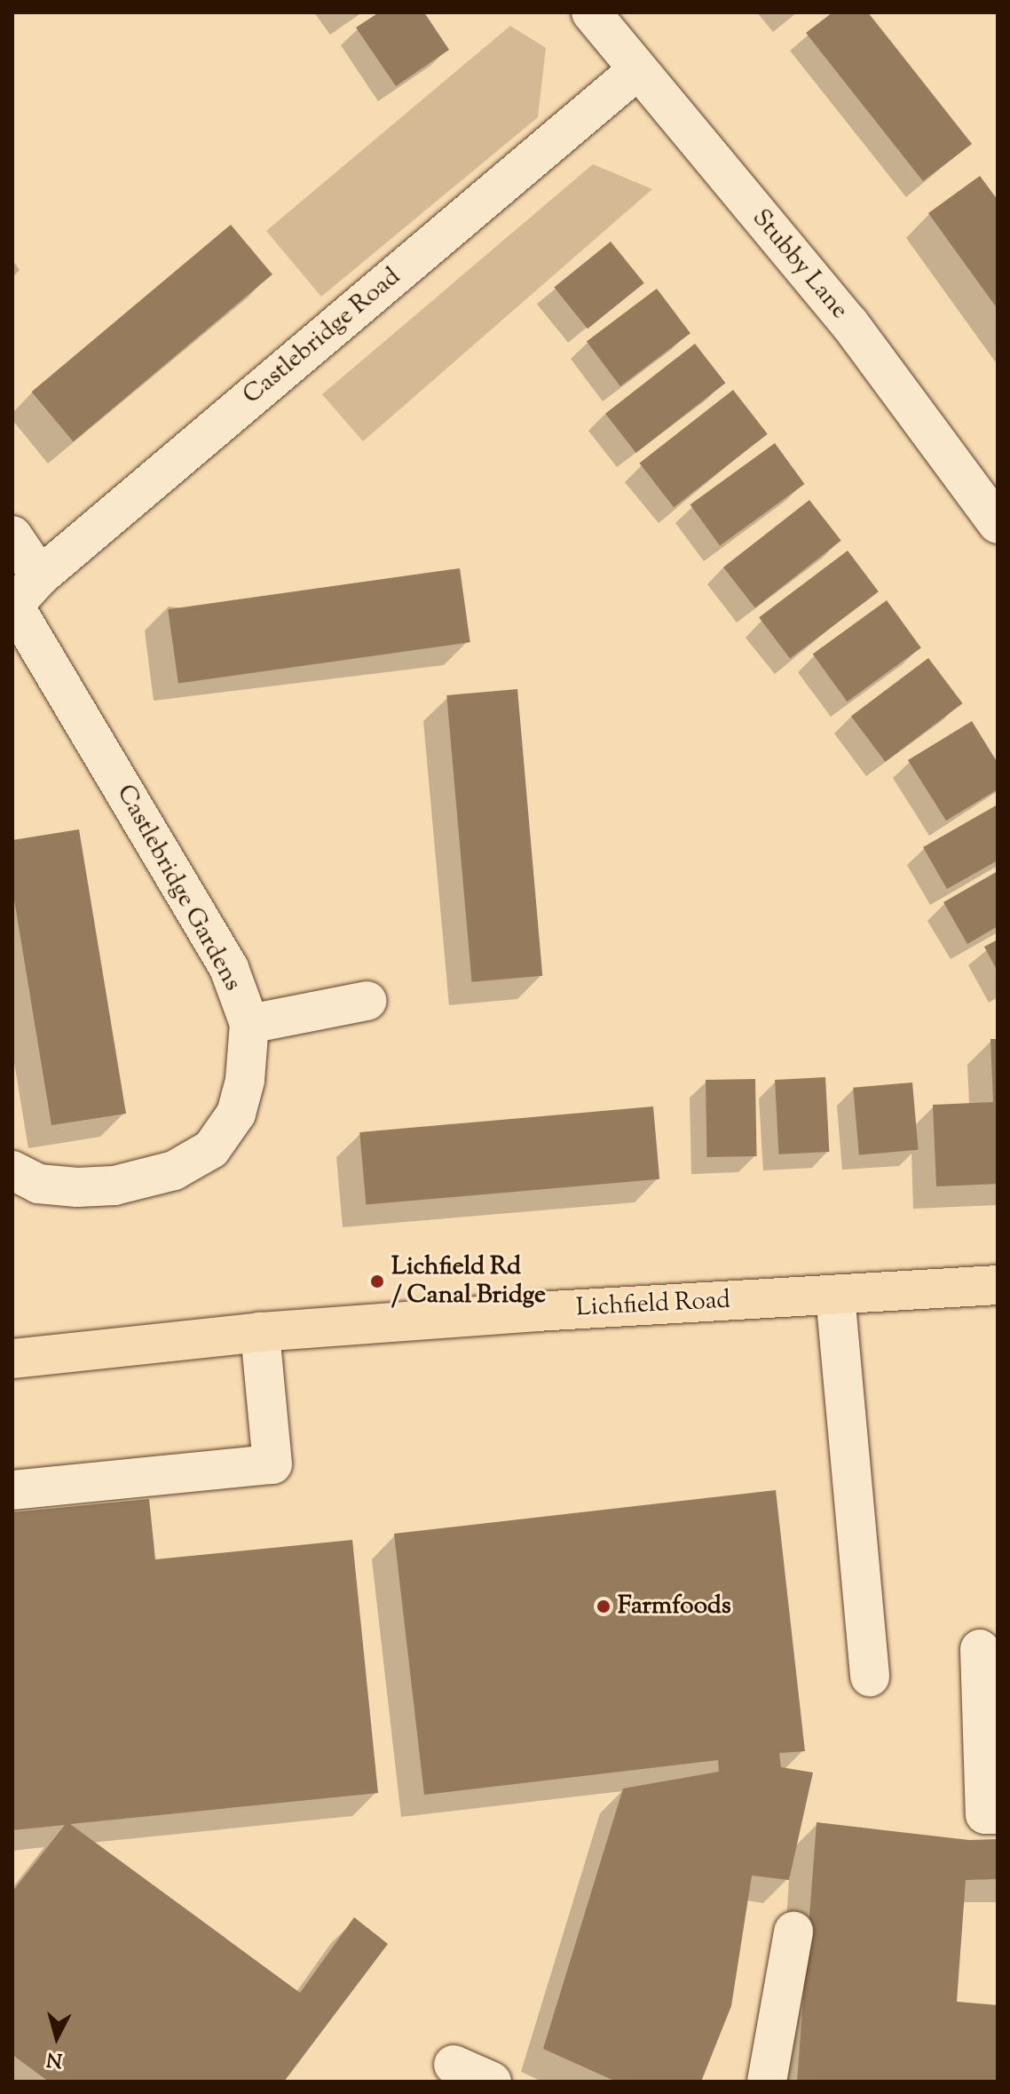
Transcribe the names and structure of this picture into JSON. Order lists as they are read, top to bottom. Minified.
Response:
{"streets":{"main road":["Lichfield Road"],"street":["Stubby Lane","Castlebridge Road","Castlebridge Gardens"]},"crossings":[["Stubby Lane","Castlebridge Road"],["Castlebridge Road","Castlebridge Gardens"]],"places":["Lichfield Rd / Canal Bridge","Farmfoods"],"north":"bottom"}
